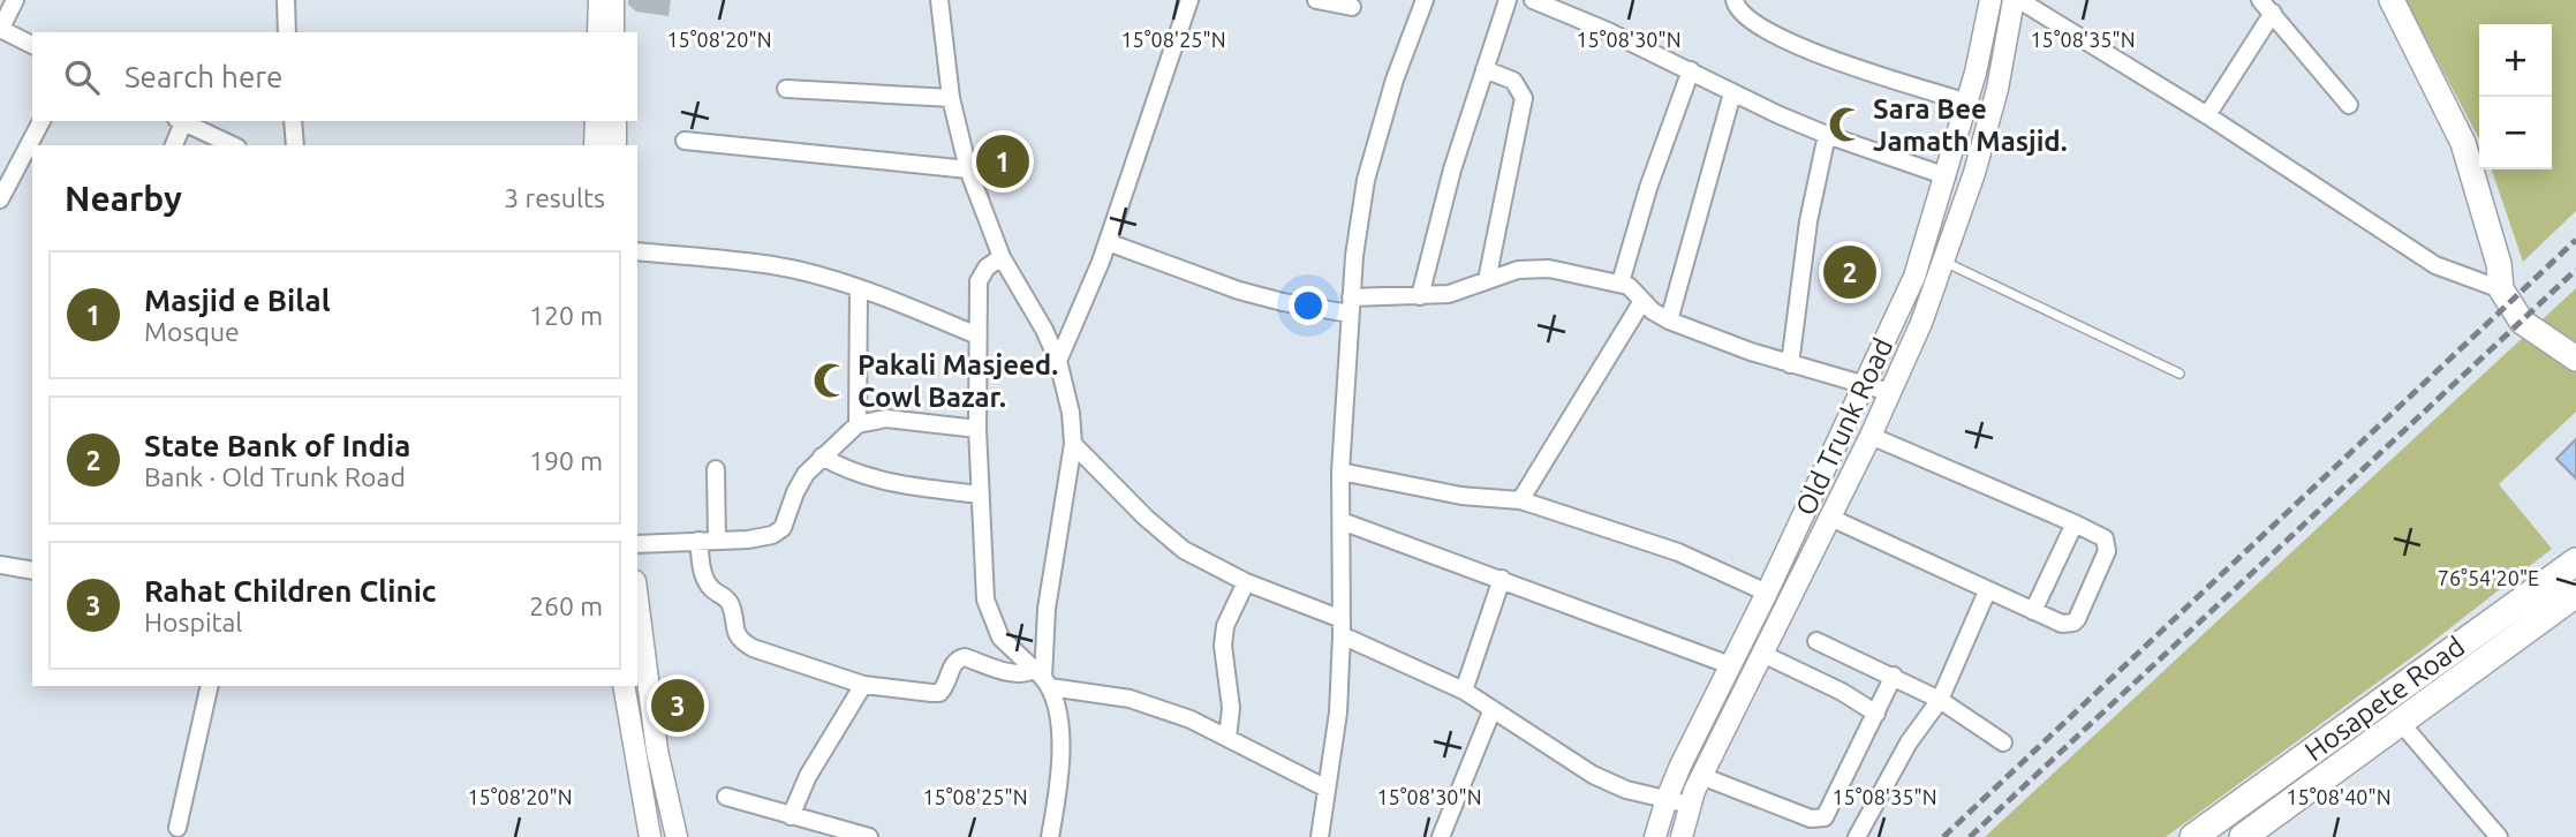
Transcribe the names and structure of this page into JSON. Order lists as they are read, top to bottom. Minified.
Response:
{"streets":{"highway":["Hosapete Road"],"street":["Old Trunk Road"]},"places":{"mosque":["Sara Bee Jamath Masjid.","Pakali Masjeed. Cowl Bazar."]},"page":{"map_buttons":["+","−"],"search":"Search here","pins":["1","2","3"],"heading":["Nearby","3 results"],"list":[{"mark":"1","name":"Masjid e Bilal","note":"Mosque","value":"120 m"},{"mark":"2","name":"State Bank of India","note":"Bank · Old Trunk Road","value":"190 m"},{"mark":"3","name":"Rahat Children Clinic","note":"Hospital","value":"260 m"}]},"coordinates":["15°08'30\"N","15°08'35\"N","15°08'20\"N","15°08'25\"N","76°54'20\"E","15°08'40\"N"]}
